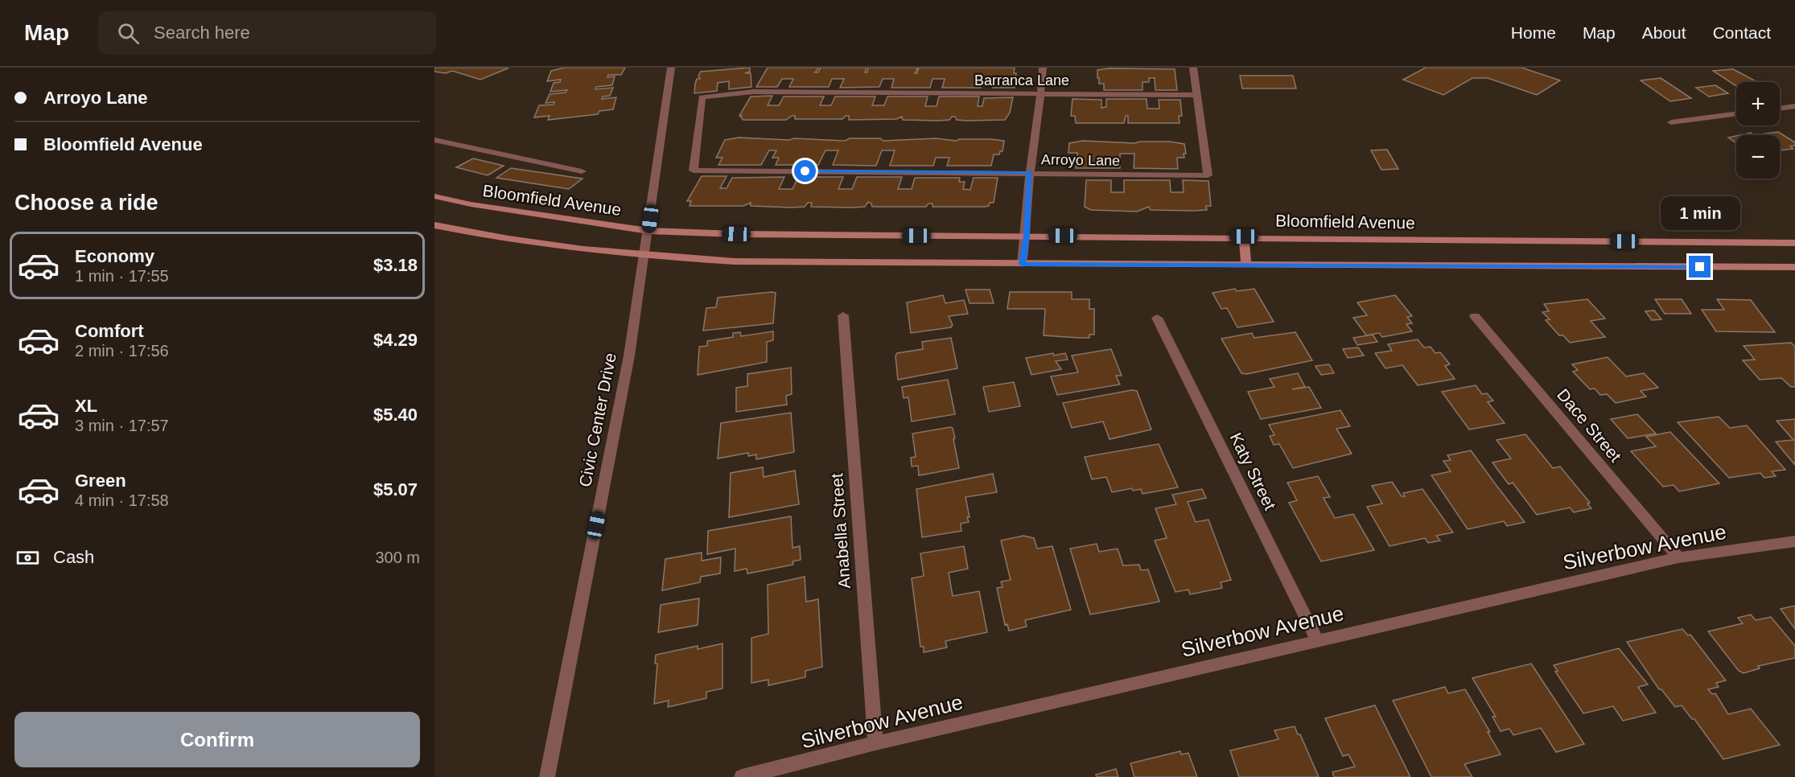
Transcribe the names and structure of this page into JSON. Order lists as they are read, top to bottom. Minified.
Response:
{"streets":{"main road":["Bloomfield Avenue"],"street":["Barranca Lane","Arroyo Lane","Civic Center Drive","Dace Street","Katy Street","Anabella Street","Silverbow Avenue"]},"crossings":[["Barranca Lane","Arroyo Lane"],["Bloomfield Avenue","Civic Center Drive"],["Dace Street","Silverbow Avenue"],["Katy Street","Silverbow Avenue"],["Anabella Street","Silverbow Avenue"]],"page":{"header":"Map","search":"Search here","nav":["Home","Map","About","Contact"],"banner":["Arroyo Lane","Bloomfield Avenue"],"map_buttons":["+","−"],"heading":"Choose a ride","bubble":"1 min","list":[{"name":"Economy","note":"1 min · 17:55","value":"$3.18"},{"name":"Comfort","note":"2 min · 17:56","value":"$4.29"},{"name":"XL","note":"3 min · 17:57","value":"$5.40"},{"name":"Green","note":"4 min · 17:58","value":"$5.07"}],"pay":["Cash","300 m"],"buttons":"Confirm"}}
